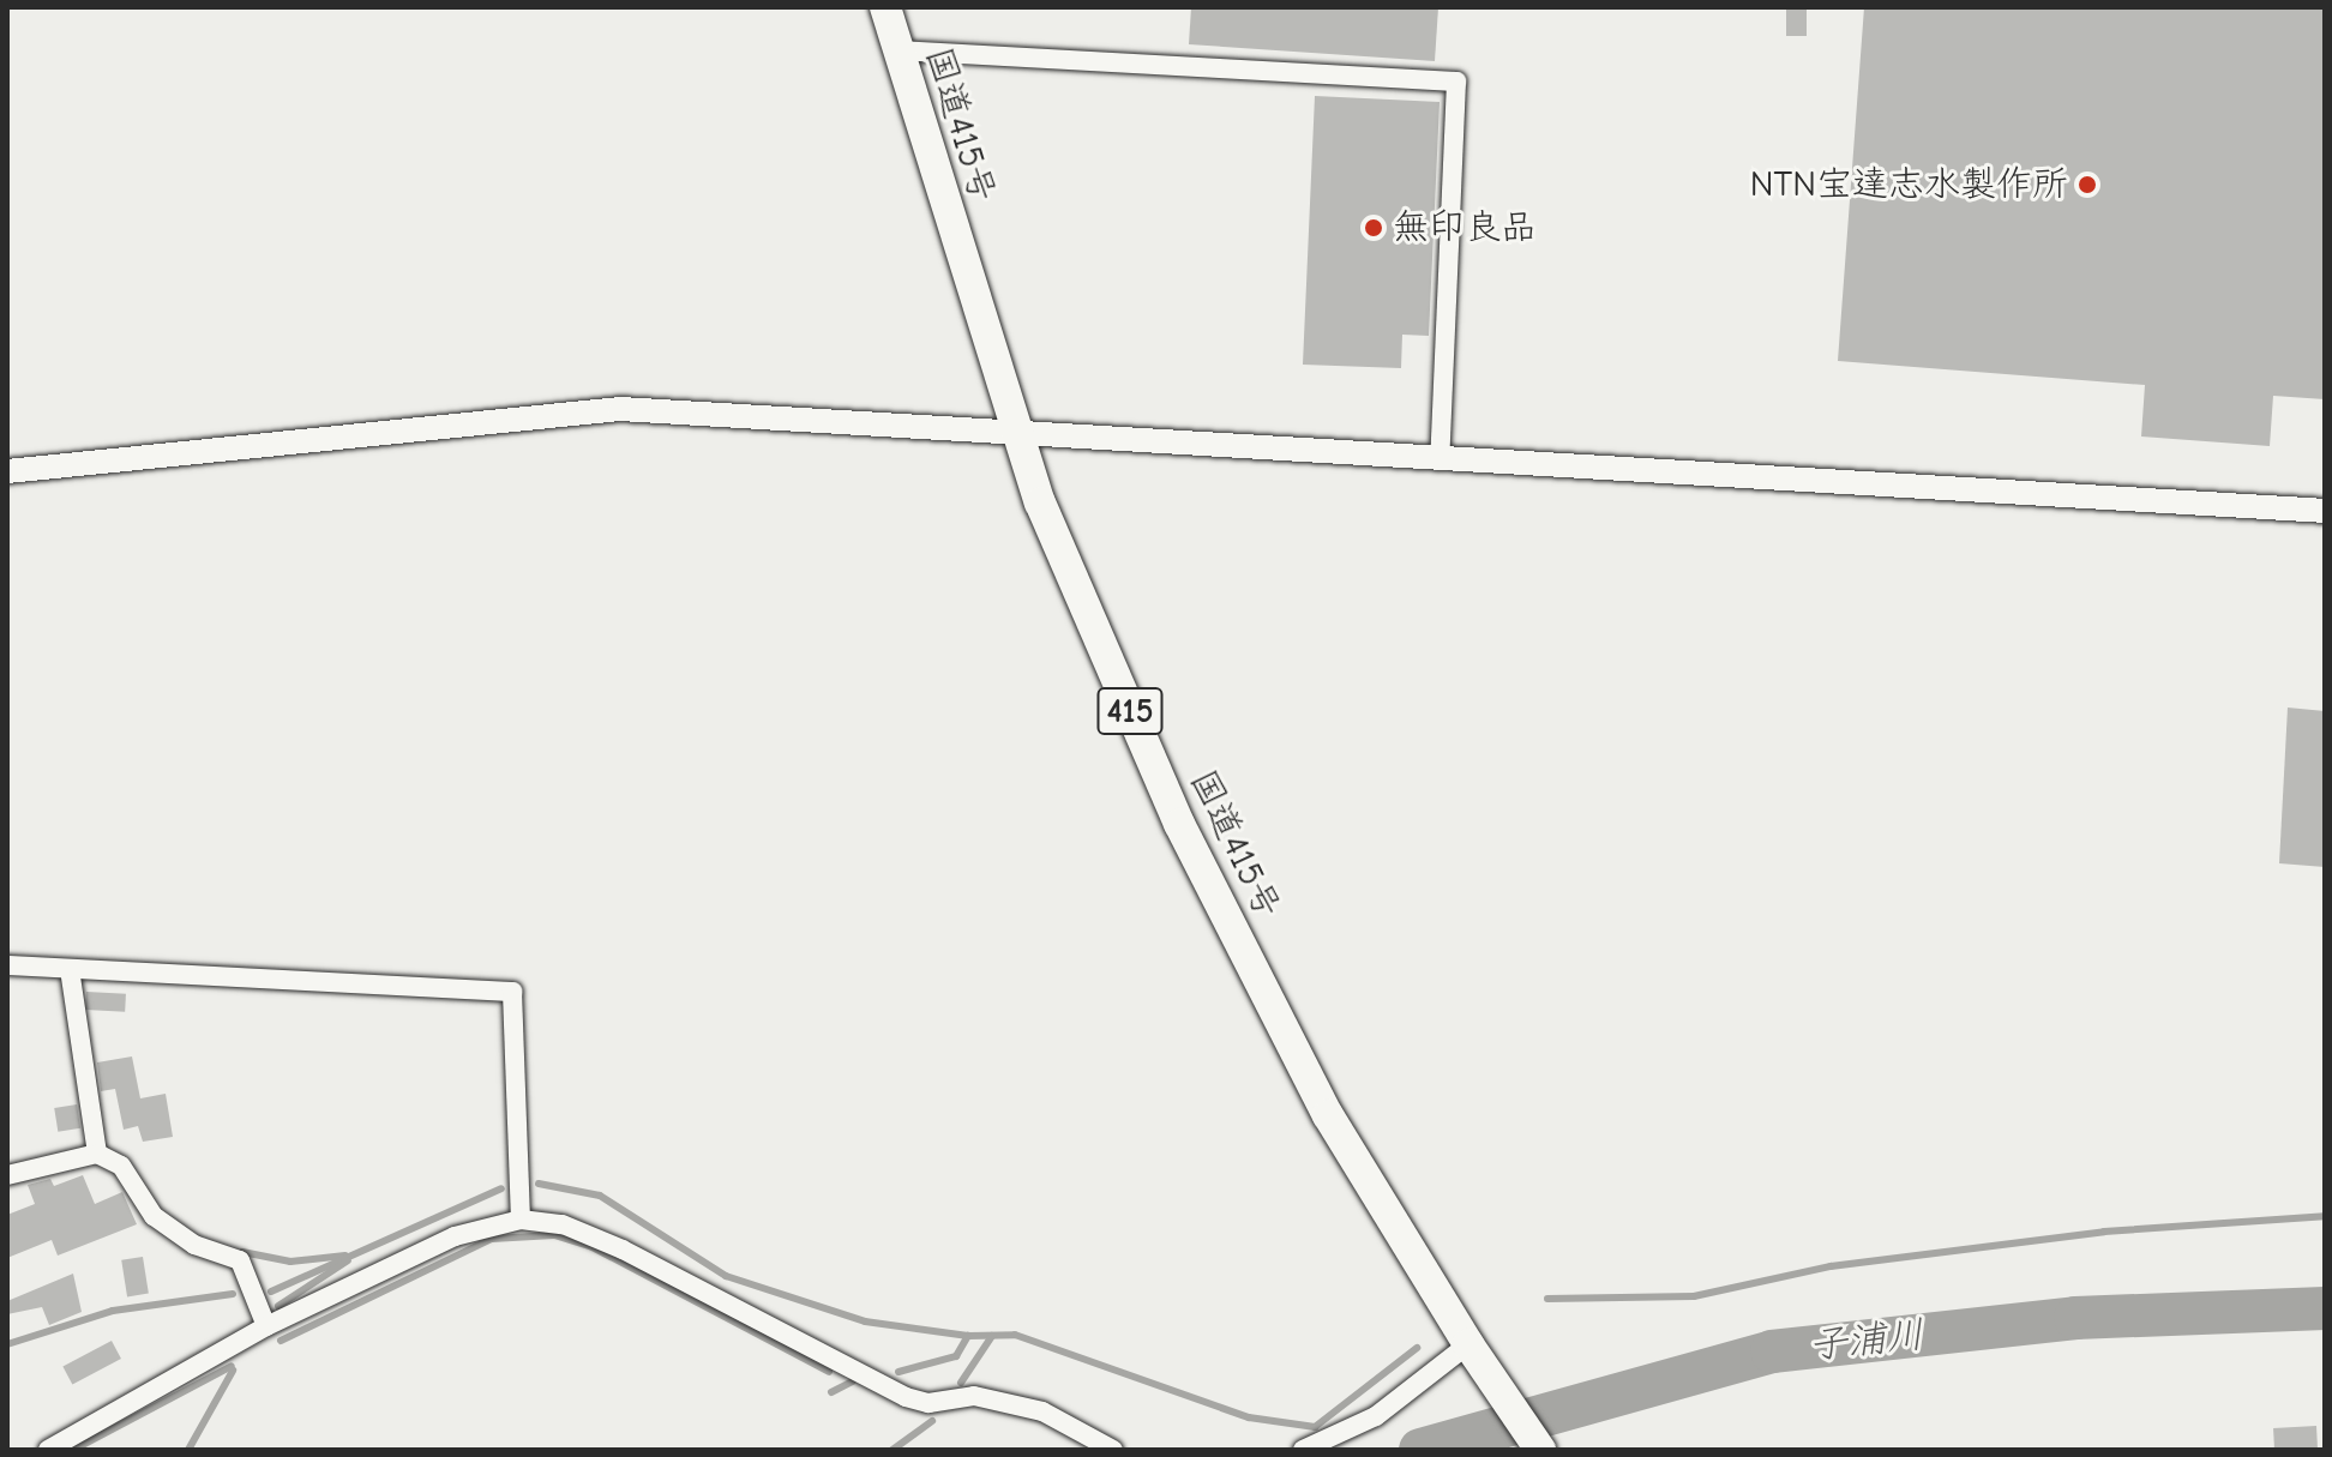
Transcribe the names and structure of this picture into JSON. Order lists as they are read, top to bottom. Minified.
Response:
{"streets":{"highway":["国道415号","415"]},"water":["子浦川"],"places":["NTN宝達志水製作所","無印良品"]}
